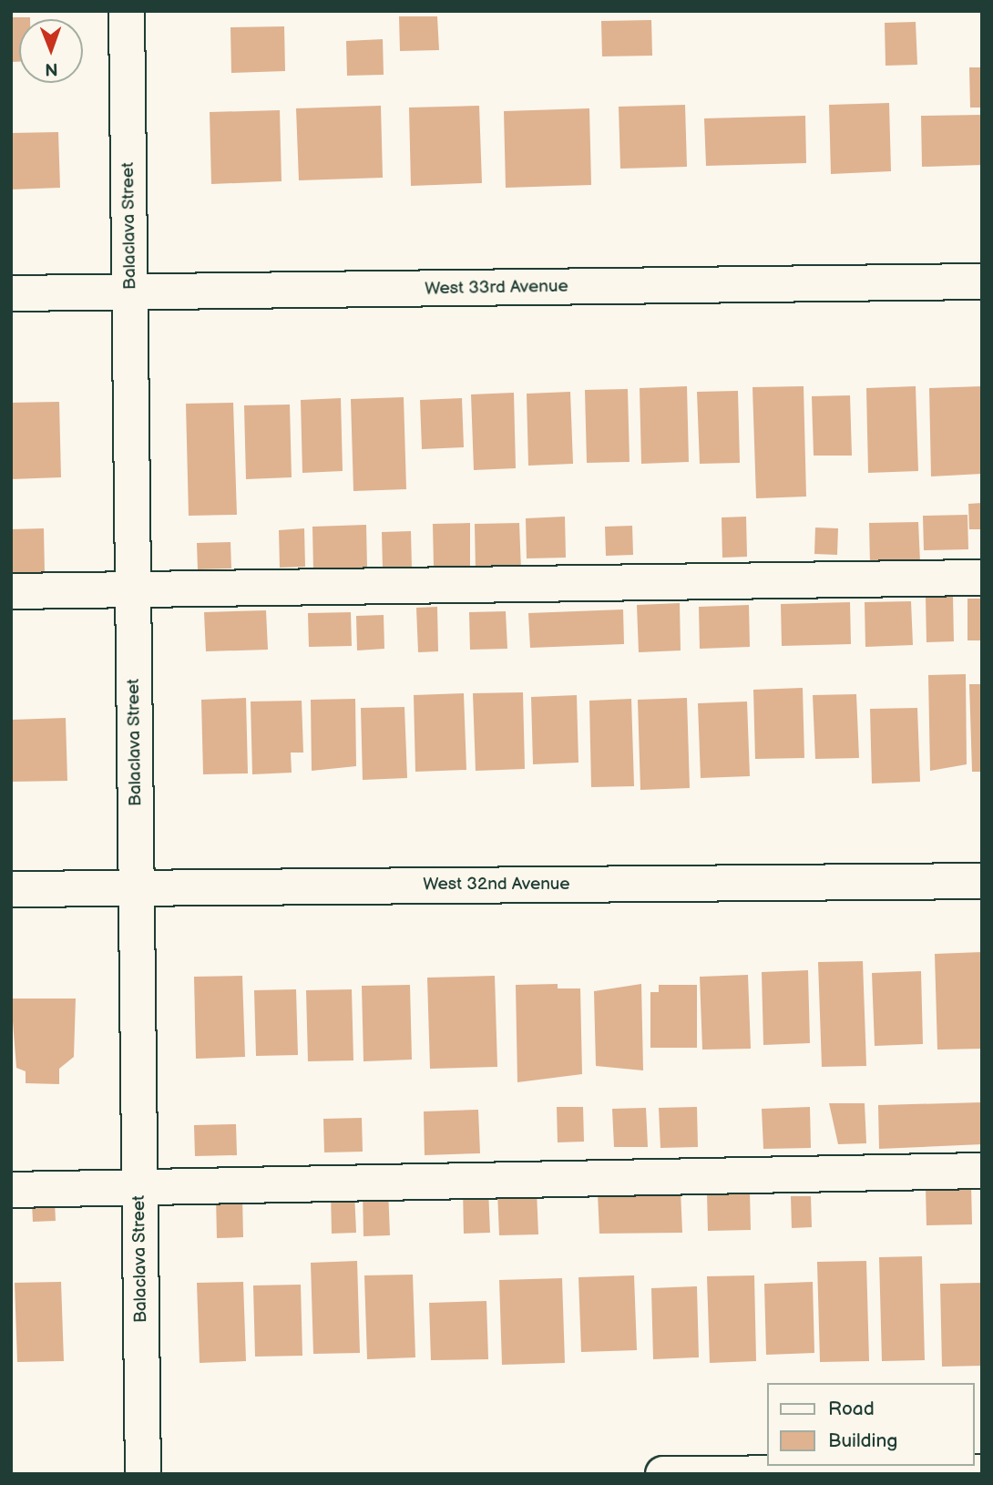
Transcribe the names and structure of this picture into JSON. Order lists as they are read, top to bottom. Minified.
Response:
{"streets":{"street":["Balaclava Street","West 33rd Avenue","West 32nd Avenue"]},"crossings":[["Balaclava Street","West 33rd Avenue"],["Balaclava Street","West 32nd Avenue"]],"legend":["Road","Building"],"north":"bottom"}
